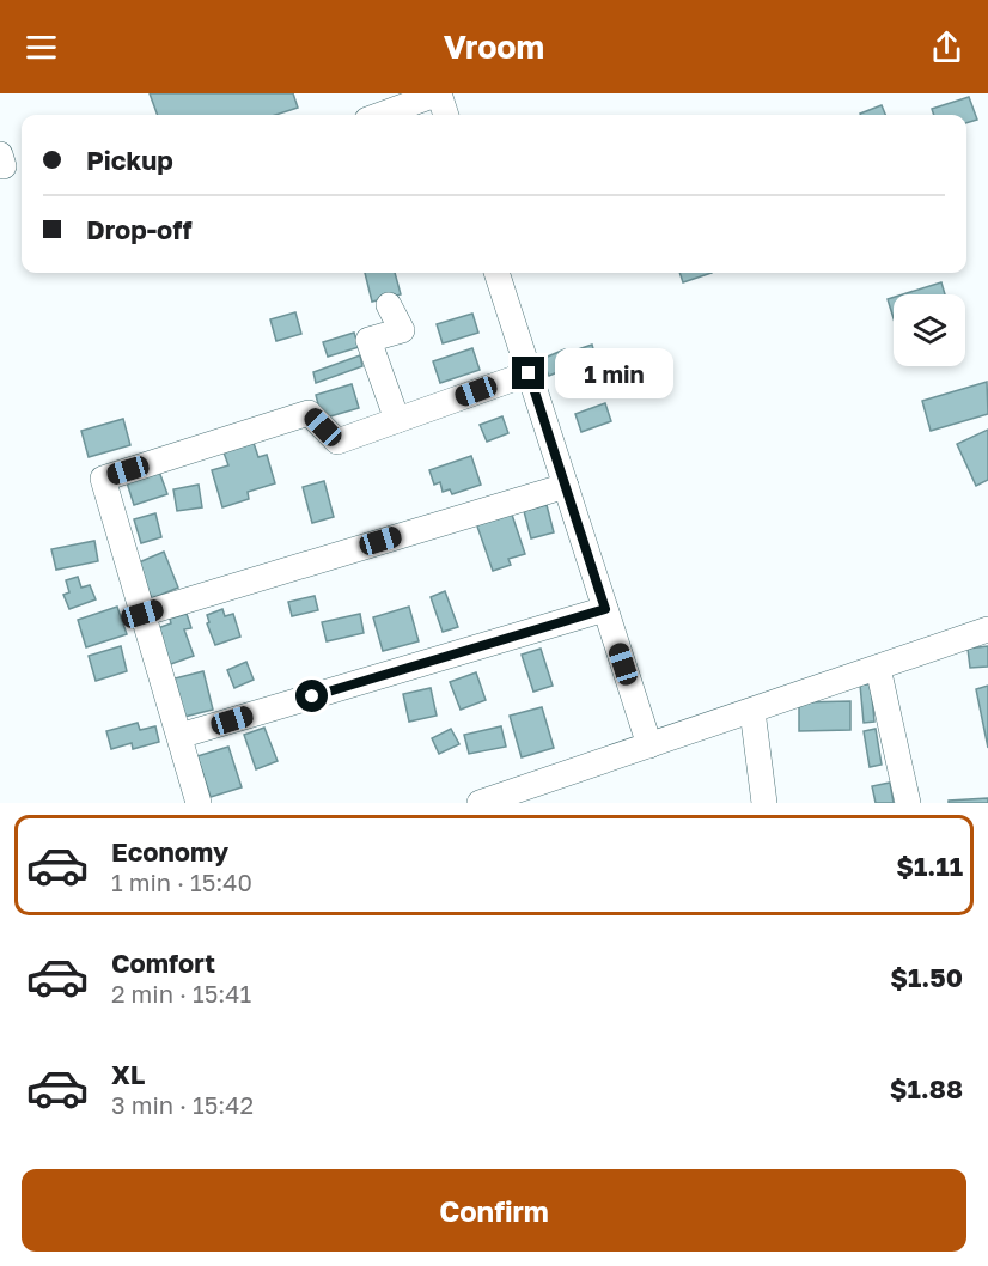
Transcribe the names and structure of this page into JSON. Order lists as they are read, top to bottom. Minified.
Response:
{"page":{"header":"Vroom","banner":["Pickup","Drop-off"],"bubble":"1 min","list":[{"name":"Economy","note":"1 min · 15:40","value":"$1.11"},{"name":"Comfort","note":"2 min · 15:41","value":"$1.50"},{"name":"XL","note":"3 min · 15:42","value":"$1.88"}],"buttons":"Confirm"}}
